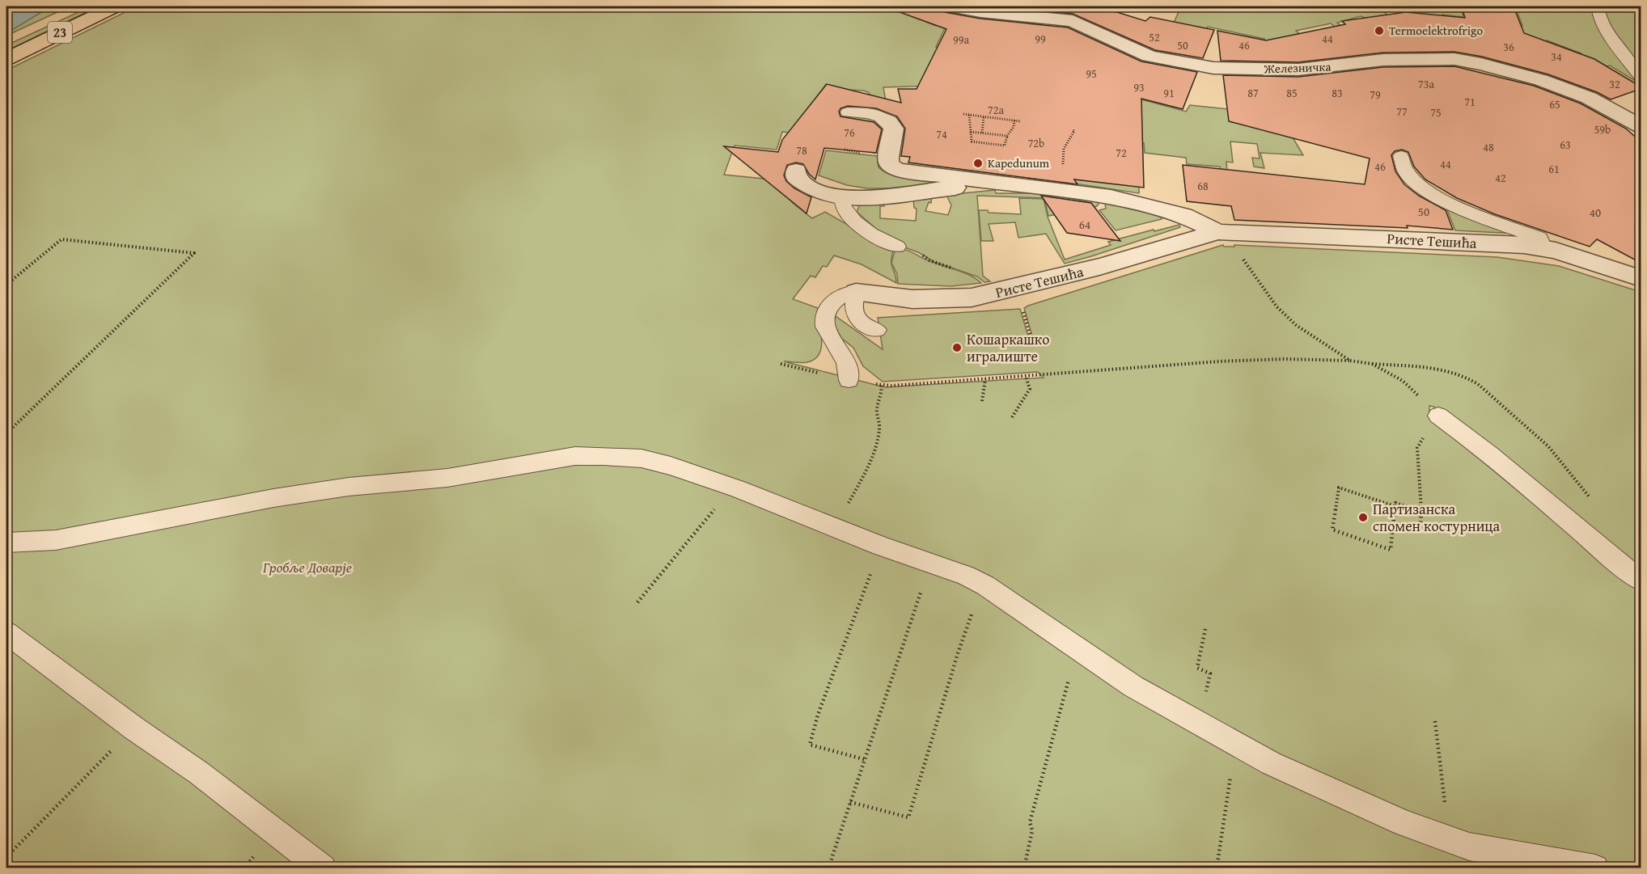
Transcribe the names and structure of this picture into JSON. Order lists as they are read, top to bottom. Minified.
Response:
{"streets":{"main road":["23"],"street":["Железничка","Ристе Тешића"]},"parks":["Гробље Доварје"],"places":["Termoelektrofrigo","Kapedunum","Кошаркашко игралиште","Партизанска спомен костурница"],"house_numbers":["52","99","44","99a","50","46","36","34","95","73a","32","93","91","87","85","83","79","71","65","72a","77","75","59b","76","74","72b","63","48","78","72","44","46","61","42","68","50","40","64"]}
